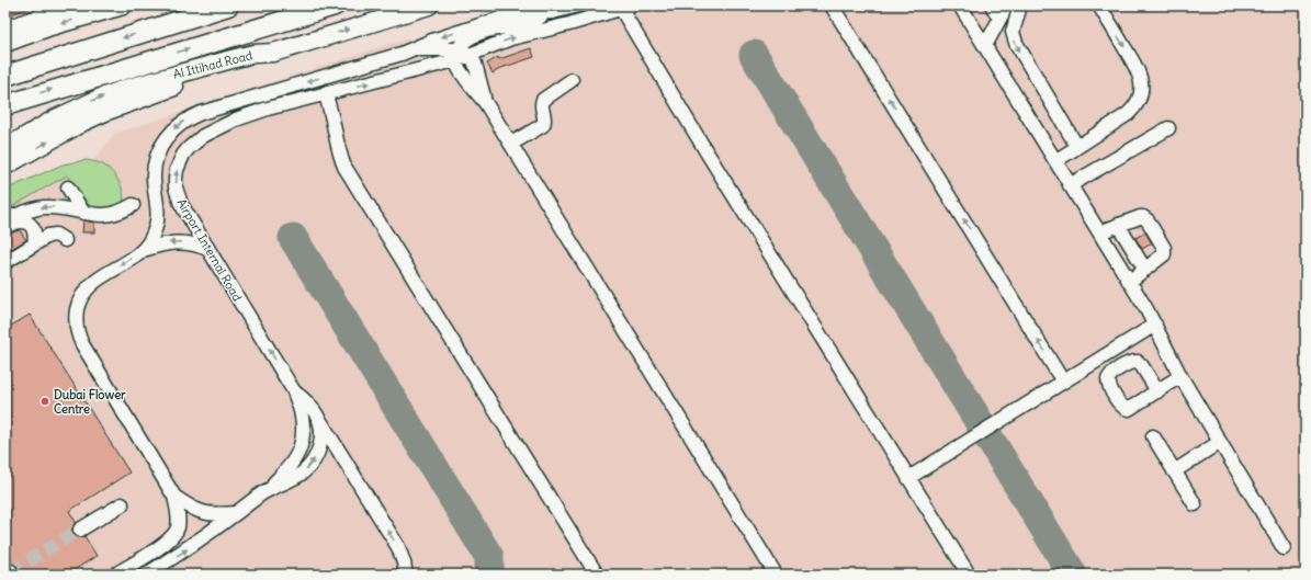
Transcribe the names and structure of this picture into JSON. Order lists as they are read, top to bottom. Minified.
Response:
{"streets":{"highway":["Al Ittihad Road"],"lane":["Airport Internal Road"]},"one_way":["Al Ittihad Road"],"places":["Dubai Flower Centre"]}
